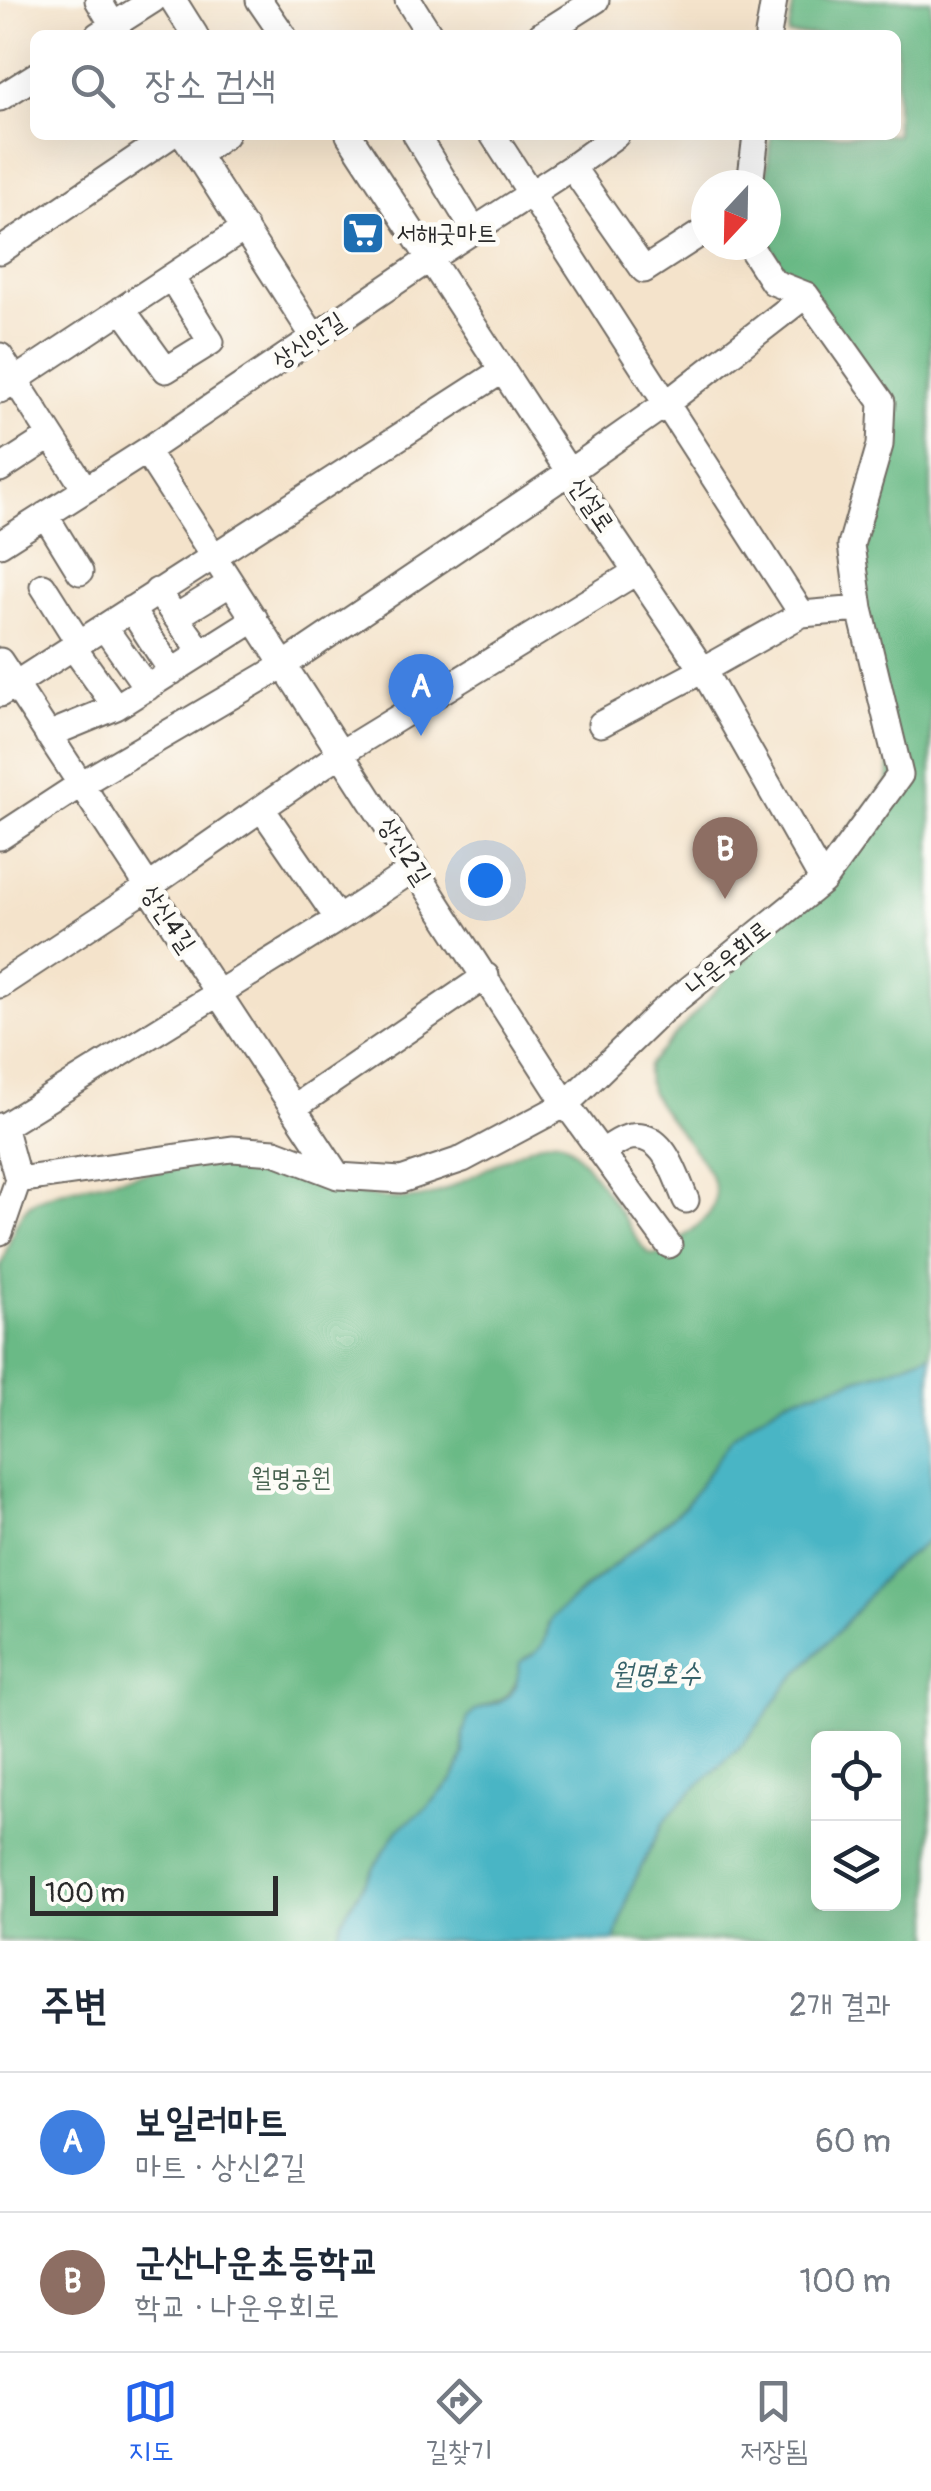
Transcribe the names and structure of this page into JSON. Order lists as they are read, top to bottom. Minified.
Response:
{"streets":{"street":["상신안길","신설로","상신2길","상신4길","나운우회로"]},"crossings":[["상신안길","신설로"],["상신안길","상신2길"],["신설로","나운우회로"],["상신2길","나운우회로"],["상신4길","나운우회로"]],"water":["월명호수"],"parks":["월명공원"],"places":{"supermarket":["서해굿마트"]},"scale_bar":"100 m","north":"bottom","page":{"search":"장소 검색","pins":["A","B"],"scale":"100 m","heading":["주변","2개 결과"],"list":[{"mark":"A","name":"보일러마트","note":"마트 · 상신2길","value":"60 m"},{"mark":"B","name":"군산나운초등학교","note":"학교 · 나운우회로","value":"100 m"}],"nav":["지도","길찾기","저장됨"]}}
